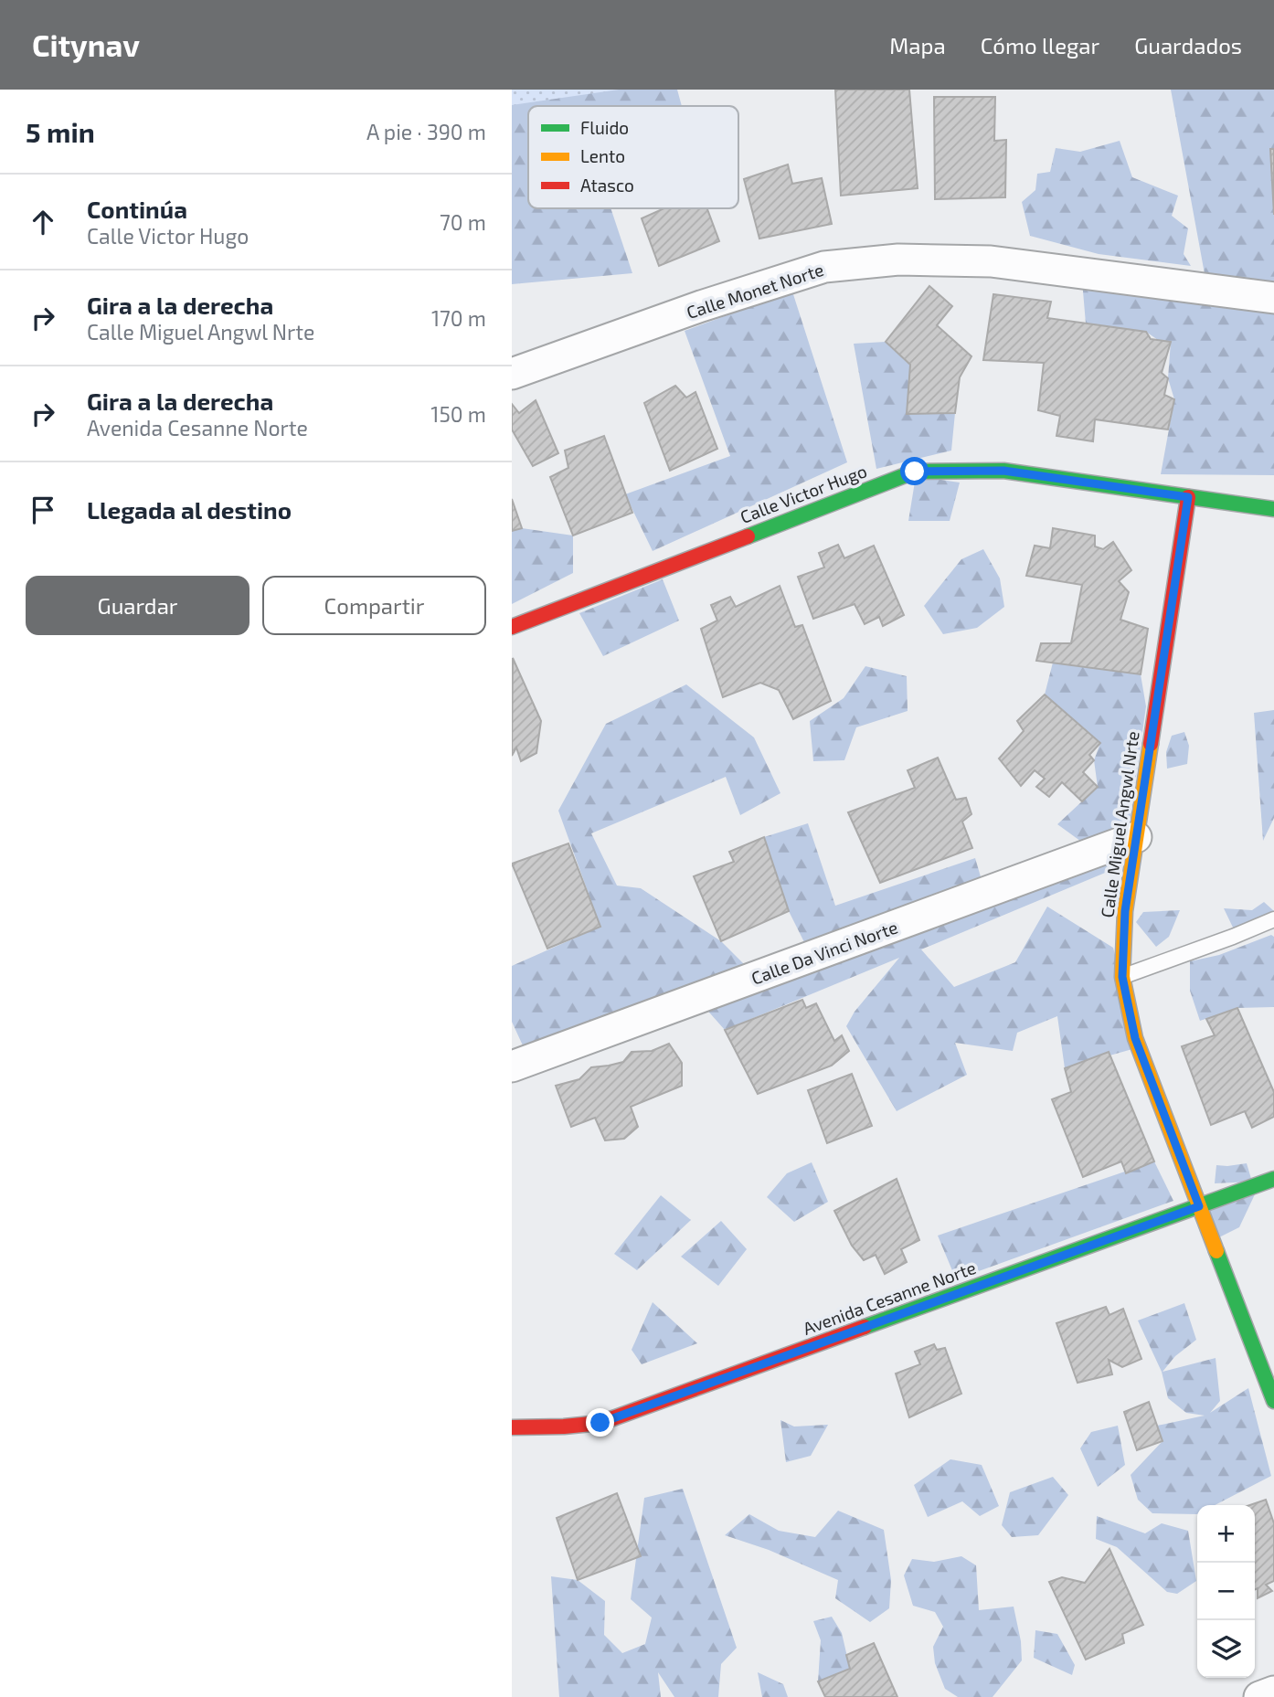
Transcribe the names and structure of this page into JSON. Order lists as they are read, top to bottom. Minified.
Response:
{"streets":{"street":["Calle Monet Norte","Calle Victor Hugo","Calle Miguel Angwl Nrte","Calle Da Vinci Norte","Avenida Cesanne Norte"]},"crossings":[["Calle Victor Hugo","Calle Miguel Angwl Nrte"],["Calle Miguel Angwl Nrte","Calle Da Vinci Norte"],["Calle Miguel Angwl Nrte","Avenida Cesanne Norte"]],"legend":["Fluido","Lento","Atasco"],"page":{"header":"Citynav","nav":["Mapa","Cómo llegar","Guardados"],"heading":["5 min","A pie · 390 m"],"list":[["Continúa","Calle Victor Hugo","70 m"],["Gira a la derecha","Calle Miguel Angwl Nrte","170 m"],["Gira a la derecha","Avenida Cesanne Norte","150 m"],"Llegada al destino"],"buttons":["Guardar","Compartir"],"map_buttons":["+","−"]}}
